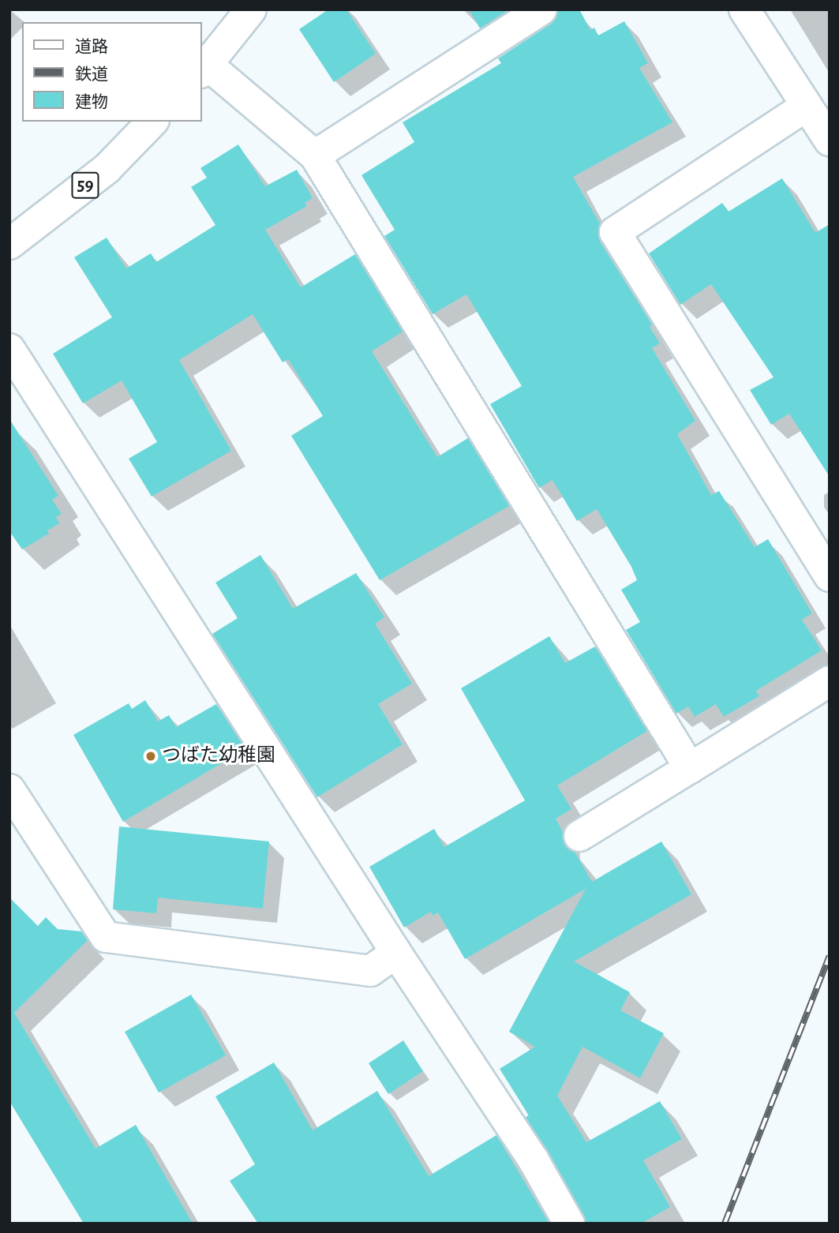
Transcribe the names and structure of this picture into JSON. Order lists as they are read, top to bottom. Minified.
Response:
{"streets":{"street":["59"]},"places":["つばた幼稚園"],"legend":["道路","鉄道","建物"]}
